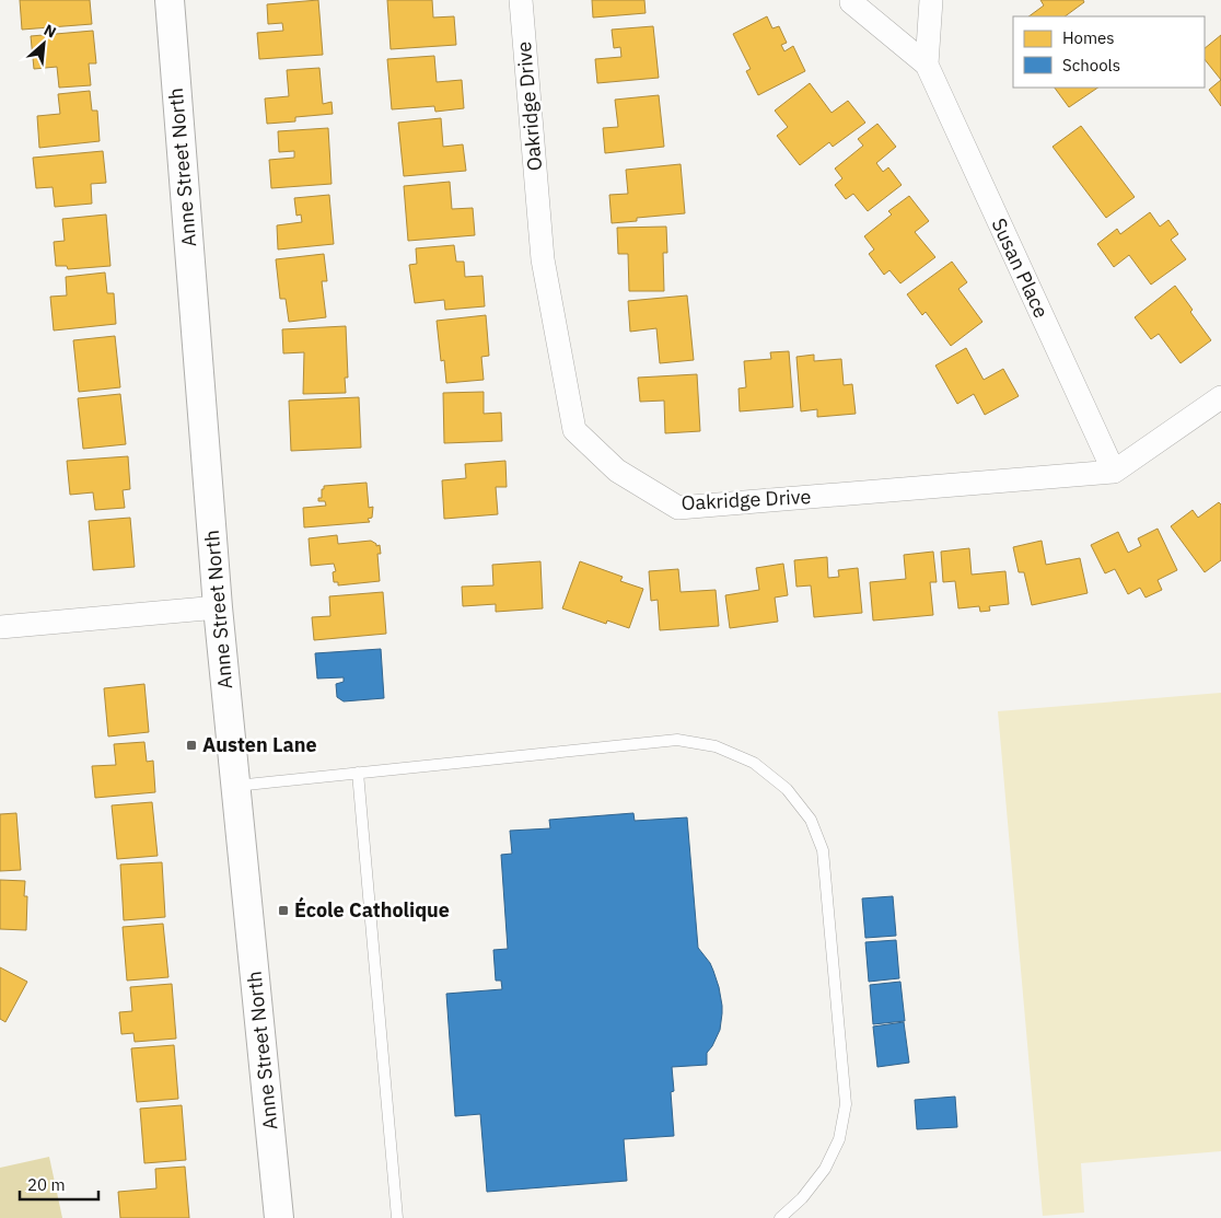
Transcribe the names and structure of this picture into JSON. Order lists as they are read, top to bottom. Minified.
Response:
{"streets":{"street":["Oakridge Drive","Anne Street North","Susan Place"]},"crossings":[["Oakridge Drive","Susan Place"]],"places":{"transit":["Austen Lane","École Catholique"]},"legend":["Homes","Schools"],"scale_bar":"20 m","north":"top right"}
